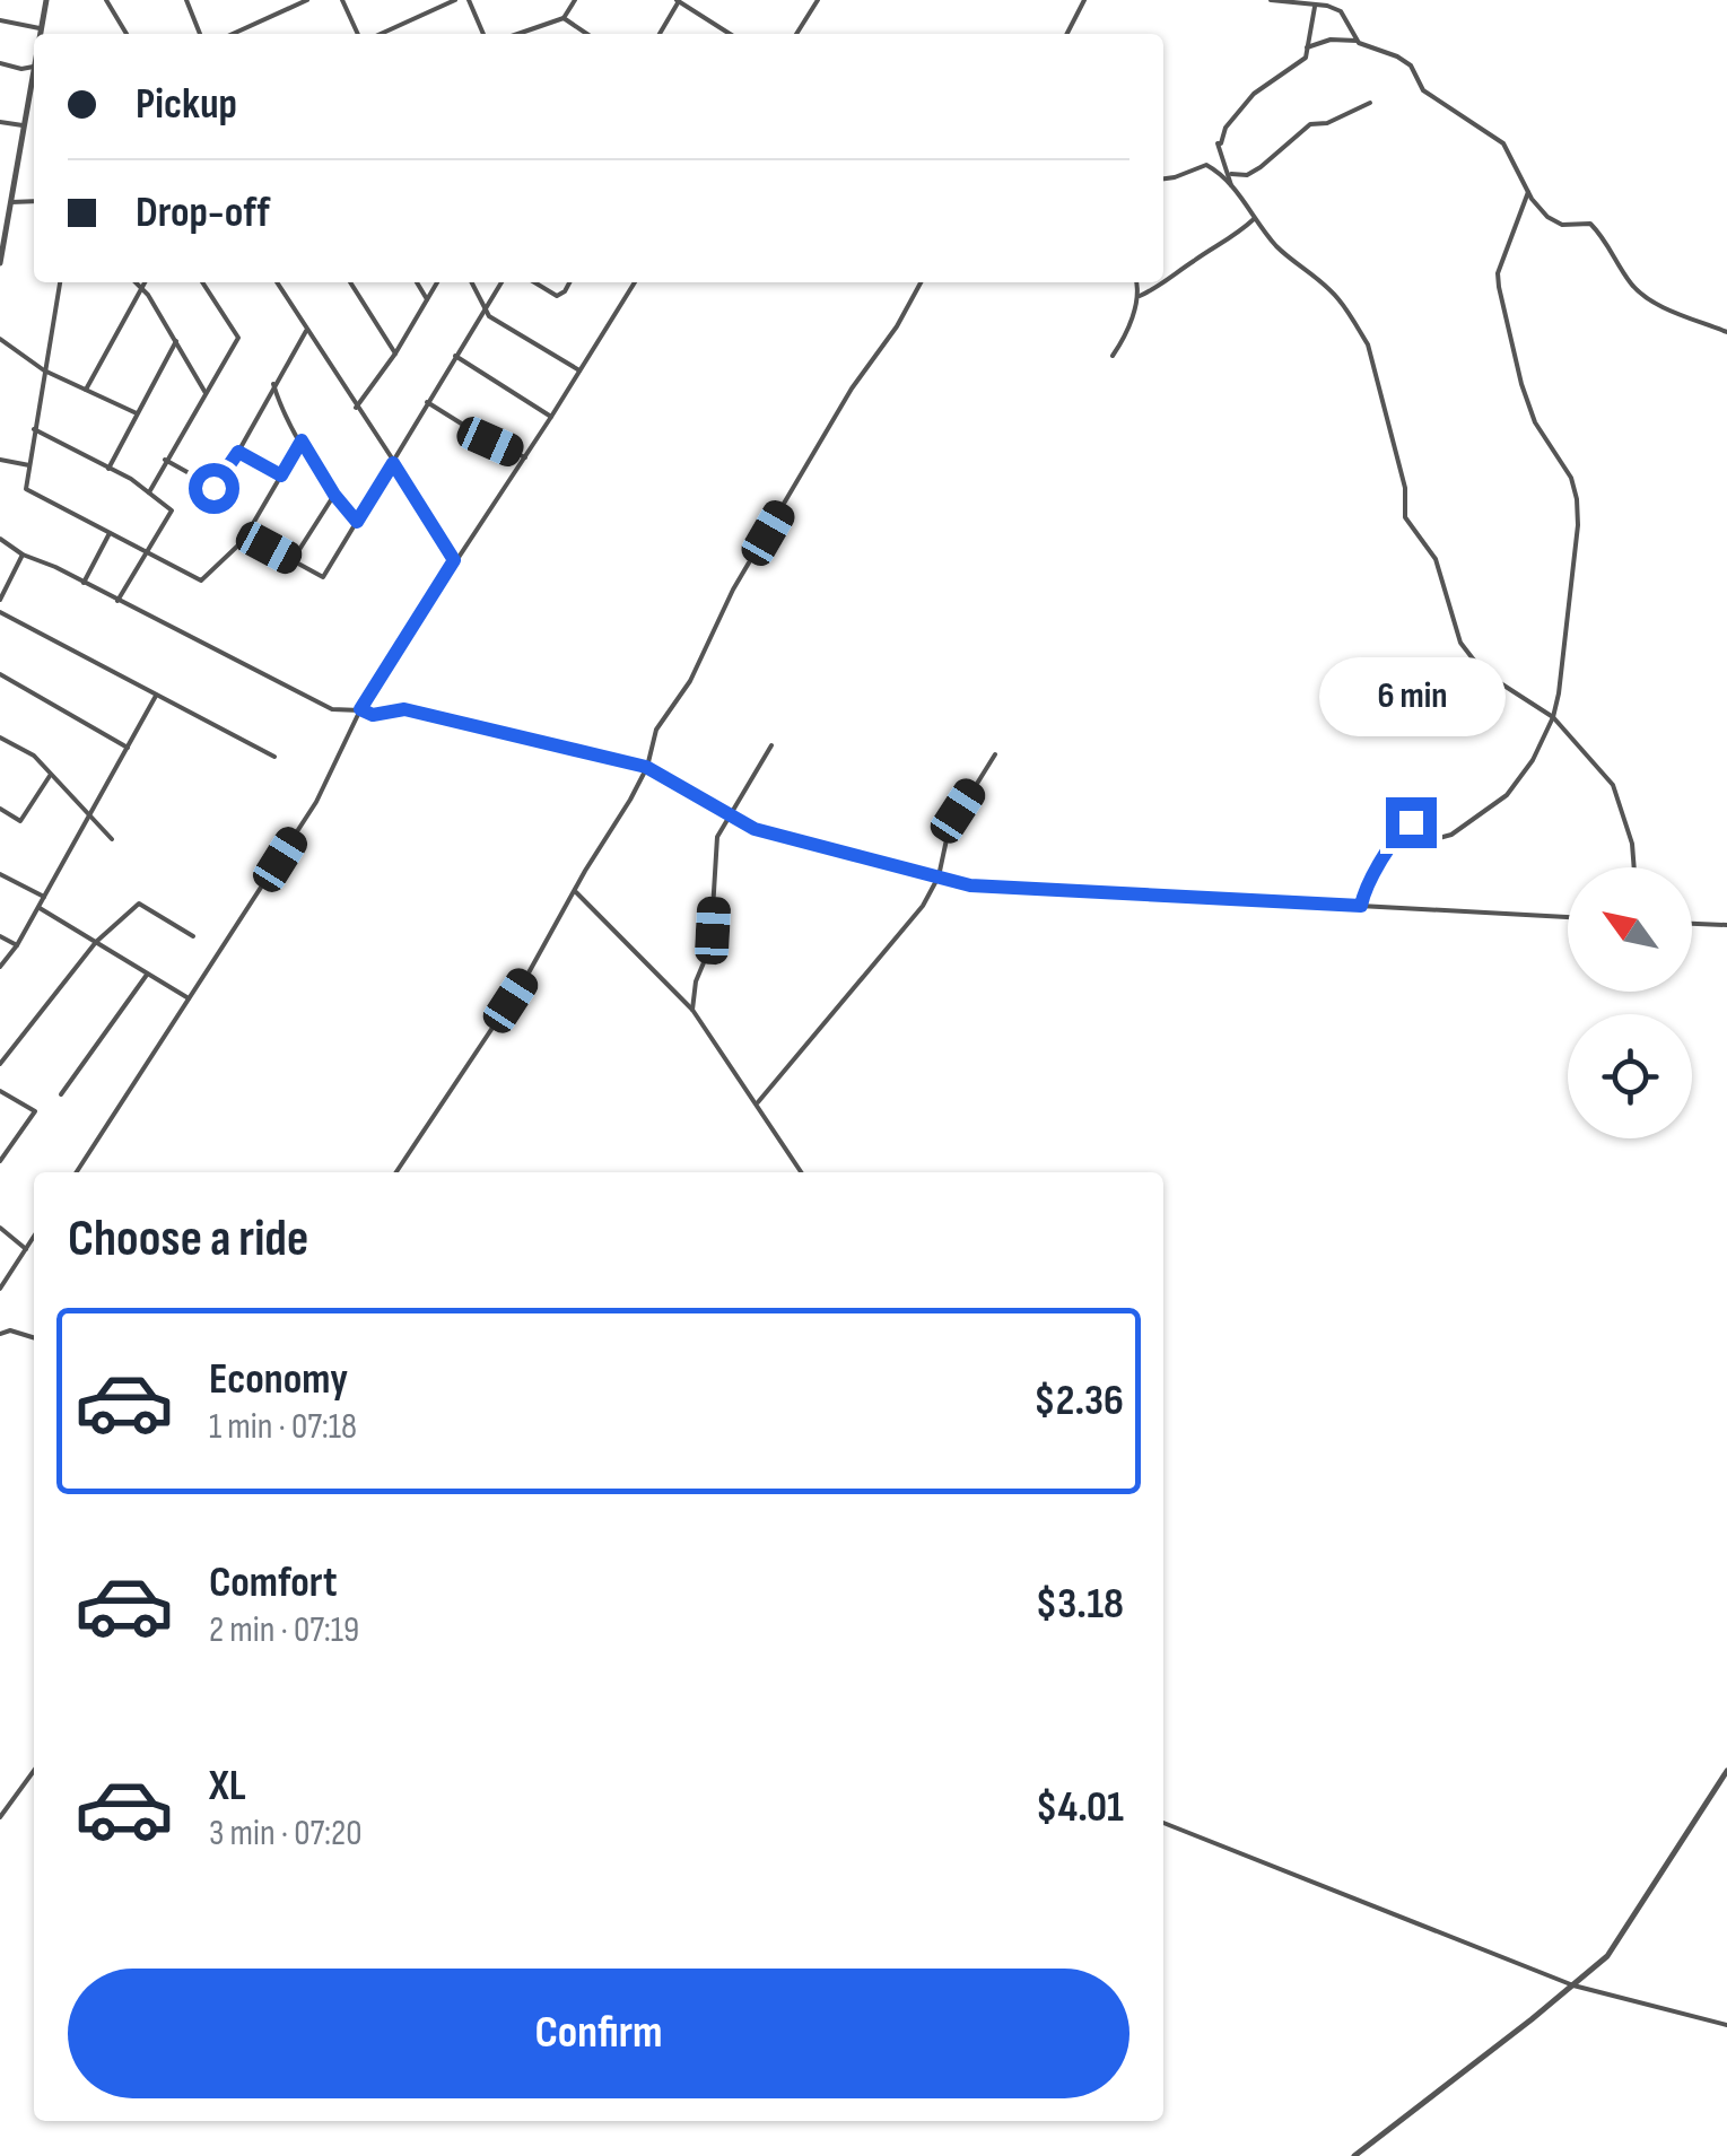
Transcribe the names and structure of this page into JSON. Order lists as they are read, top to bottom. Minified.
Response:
{"north":"top left","page":{"banner":["Pickup","Drop-off"],"bubble":"6 min","heading":"Choose a ride","list":[{"name":"Economy","note":"1 min · 07:18","value":"$2.36"},{"name":"Comfort","note":"2 min · 07:19","value":"$3.18"},{"name":"XL","note":"3 min · 07:20","value":"$4.01"}],"buttons":"Confirm"}}
